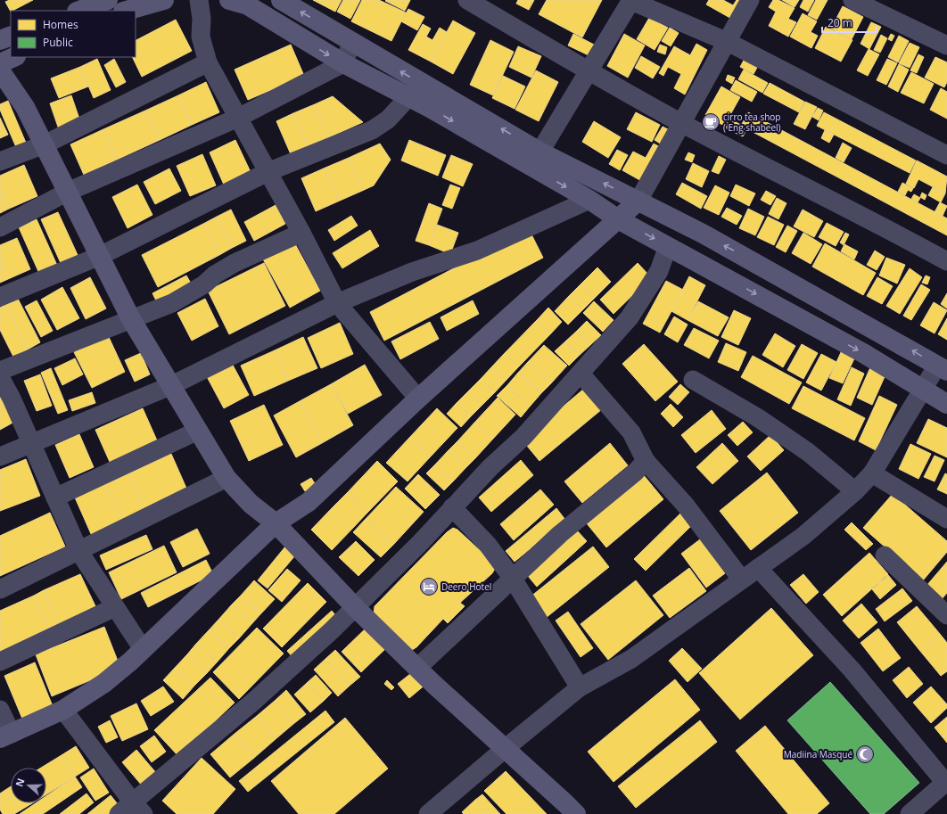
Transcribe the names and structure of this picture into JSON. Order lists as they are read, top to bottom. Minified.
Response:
{"places":{"cafe":["cirro tea shop ( Eng shabeel)"],"hotel":["Deero Hotel"],"mosque":["Madiina Masqué"]},"legend":["Homes","Public"],"scale_bar":"20 m","north":"left"}
